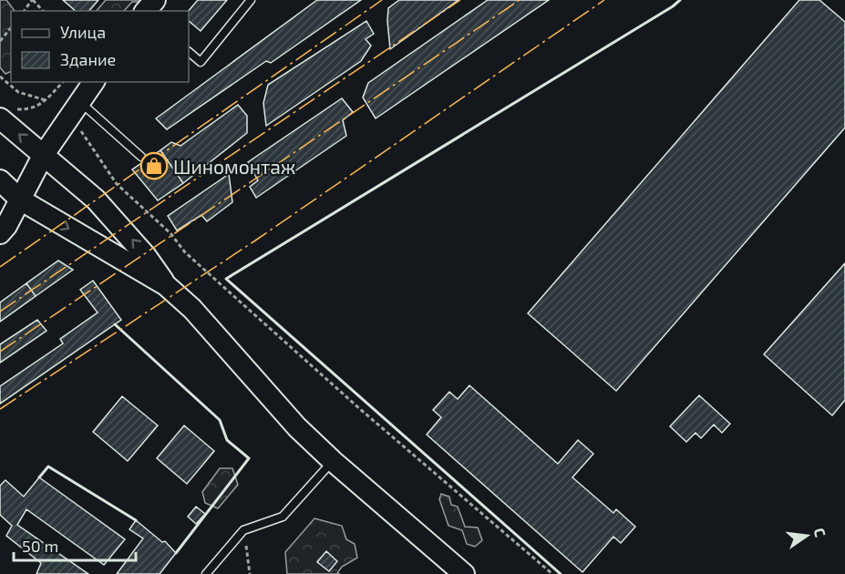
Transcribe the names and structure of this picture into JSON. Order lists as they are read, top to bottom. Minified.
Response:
{"places":{"shop":["Шиномонтаж"]},"legend":["Улица","Здание"],"scale_bar":"50 m","north":"right"}
